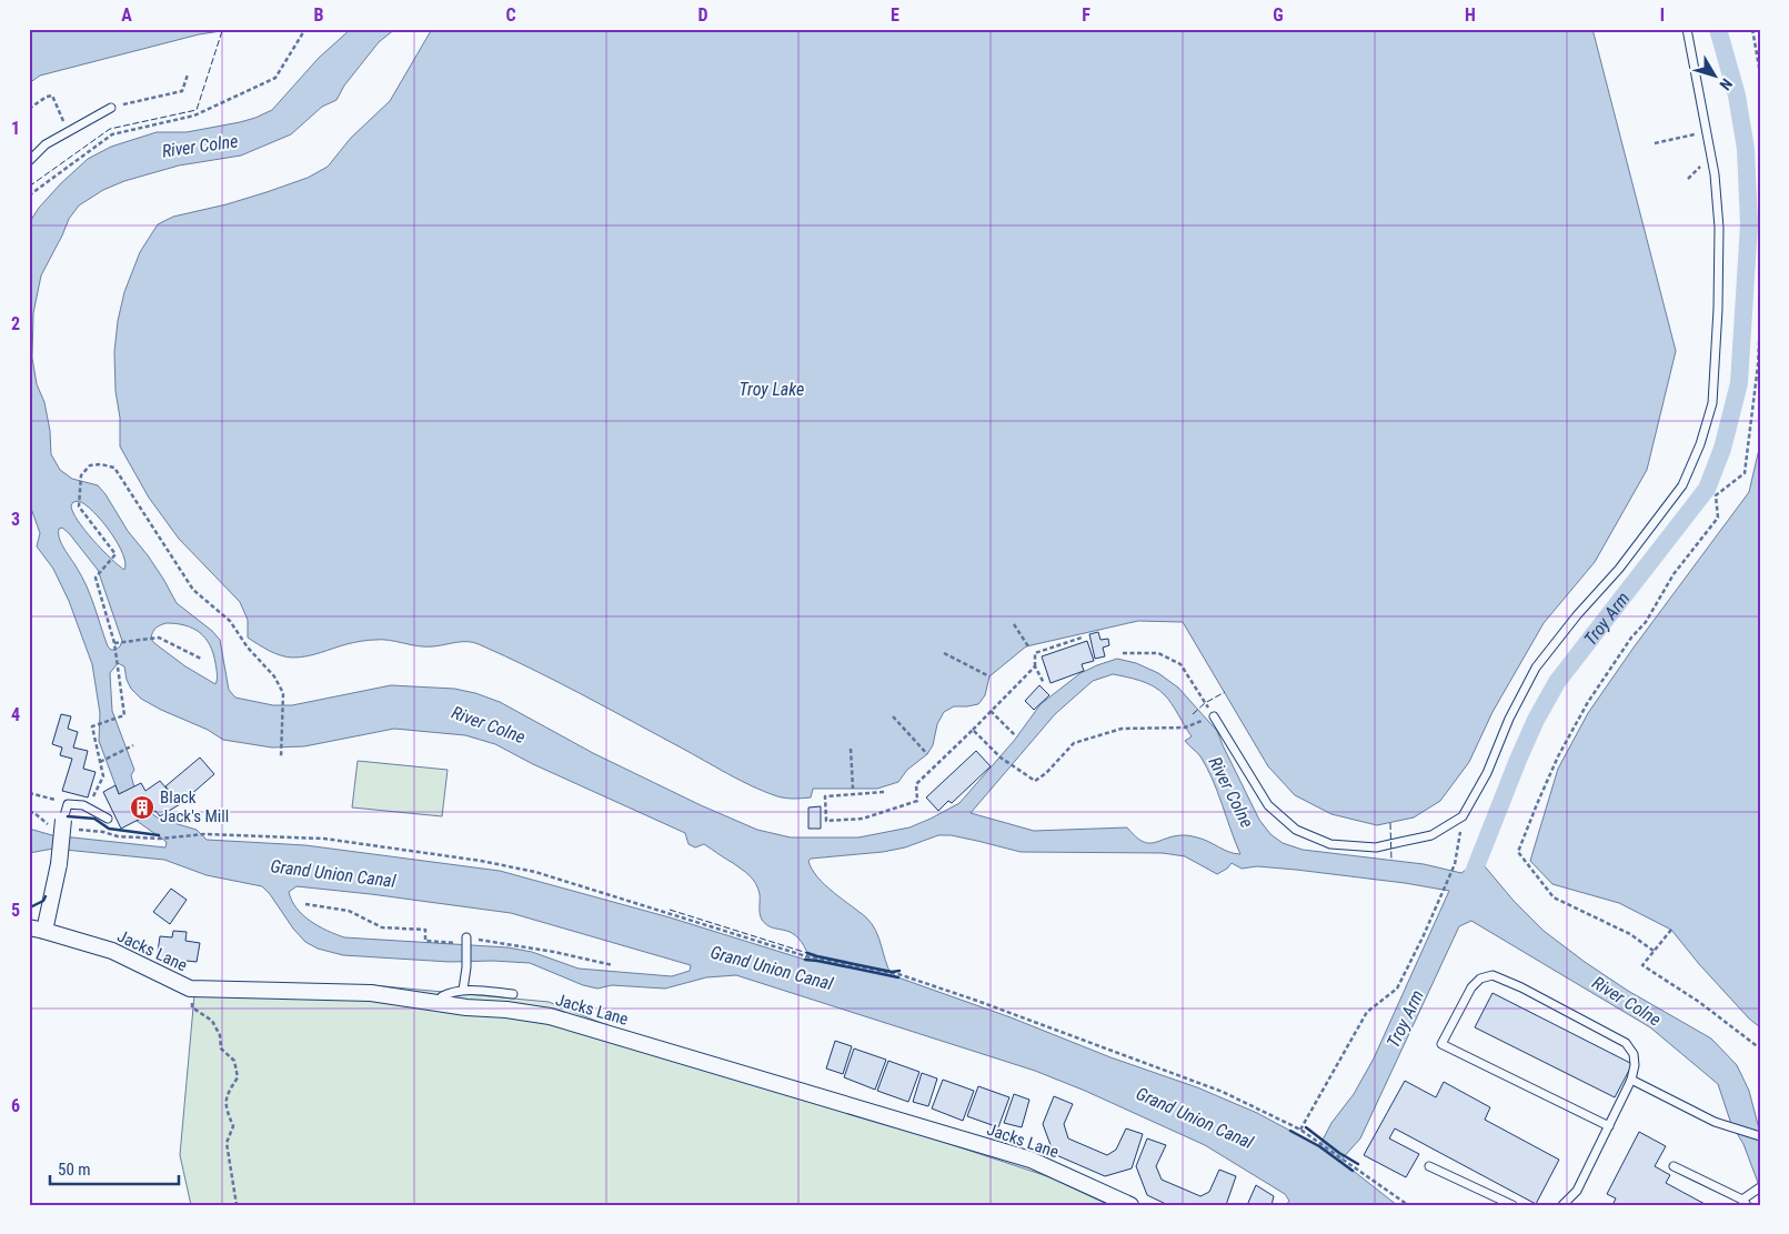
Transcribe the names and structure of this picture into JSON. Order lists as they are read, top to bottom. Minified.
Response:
{"streets":{"street":["Jacks Lane"]},"water":["River Colne","Troy Lake","Troy Arm","Grand Union Canal"],"places":{"building":["Black Jack's Mill"]},"scale_bar":"50 m","north":"bottom right","grid":{"columns":["A","B","C","D","E","F","G","H","I"],"rows":["1","2","3","4","5","6"]}}
